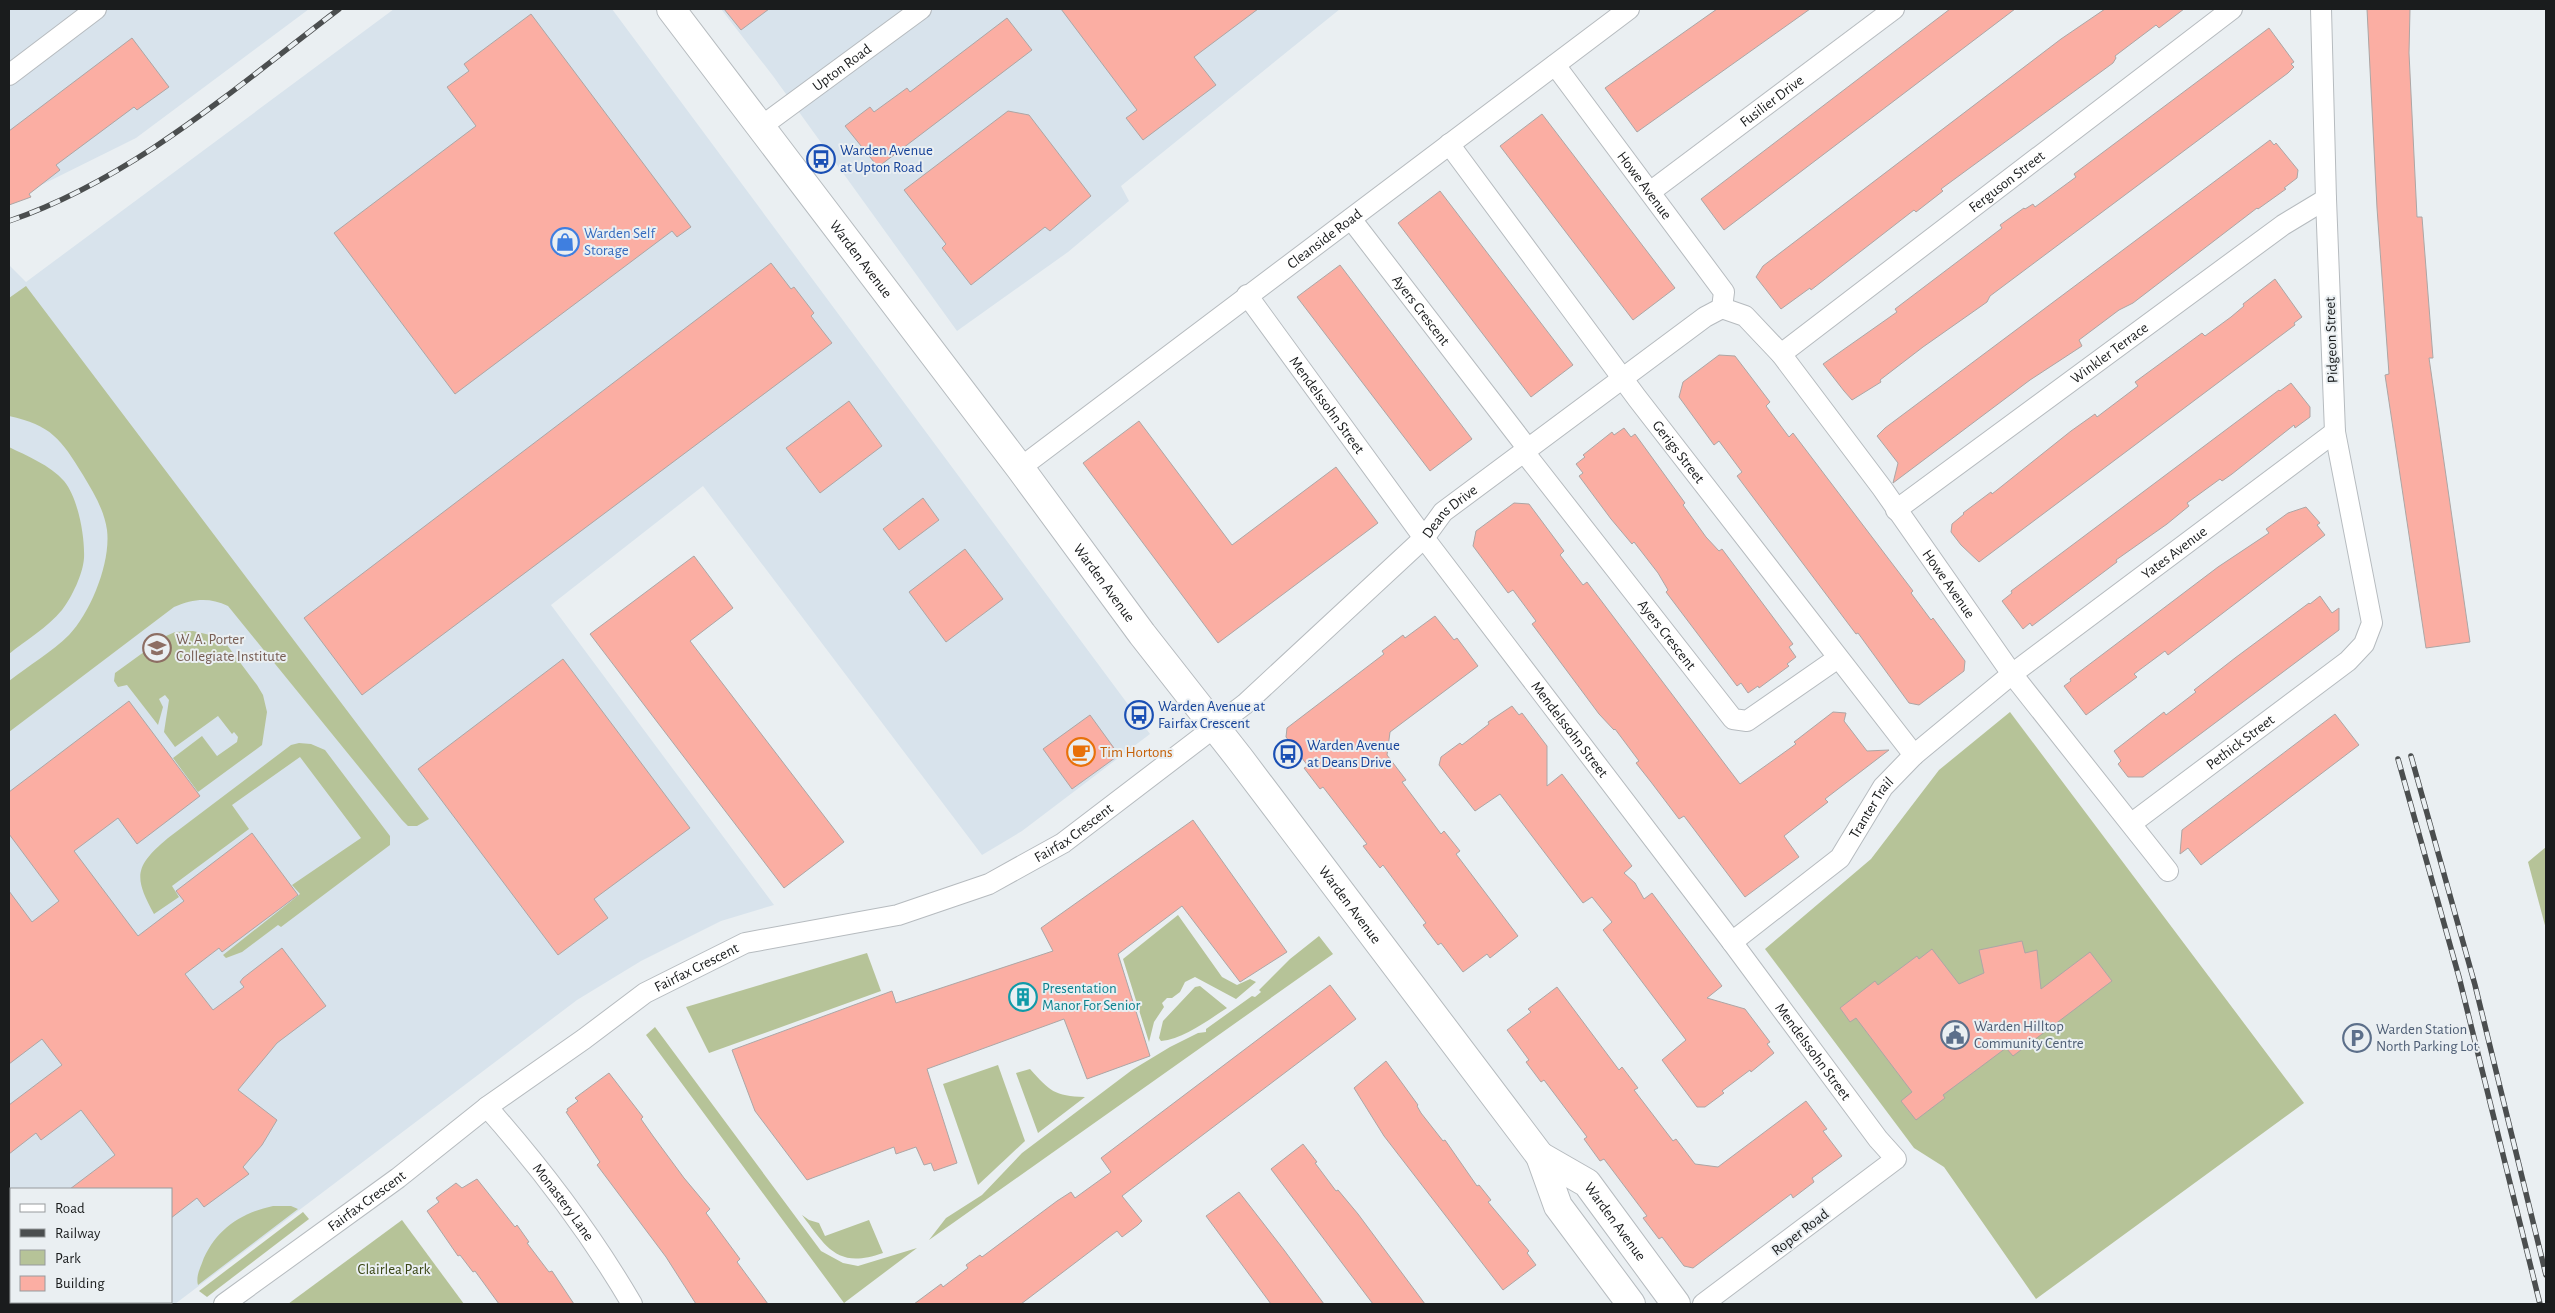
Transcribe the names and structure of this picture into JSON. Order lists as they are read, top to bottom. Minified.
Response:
{"streets":{"main road":["Warden Avenue"],"street":["Upton Road","Fusilier Drive","Ferguson Street","Howe Avenue","Cleanside Road","Ayers Crescent","Pidgeon Street","Winkler Terrace","Mendelssohn Street","Gerigs Street","Deans Drive","Yates Avenue","Pethick Street","Tranter Trail","Fairfax Crescent","Monastery Lane","Roper Road"]},"crossings":[["Upton Road","Warden Avenue"],["Fusilier Drive","Howe Avenue"],["Ferguson Street","Howe Avenue"],["Howe Avenue","Cleanside Road"],["Howe Avenue","Winkler Terrace"],["Howe Avenue","Deans Drive"],["Howe Avenue","Yates Avenue"],["Howe Avenue","Pethick Street"],["Howe Avenue","Tranter Trail"],["Cleanside Road","Warden Avenue"],["Cleanside Road","Ayers Crescent"],["Cleanside Road","Mendelssohn Street"],["Cleanside Road","Gerigs Street"],["Warden Avenue","Deans Drive"],["Warden Avenue","Fairfax Crescent"],["Ayers Crescent","Gerigs Street"],["Ayers Crescent","Deans Drive"],["Pidgeon Street","Winkler Terrace"],["Pidgeon Street","Yates Avenue"],["Pidgeon Street","Pethick Street"],["Mendelssohn Street","Deans Drive"],["Mendelssohn Street","Tranter Trail"],["Mendelssohn Street","Roper Road"],["Gerigs Street","Deans Drive"],["Gerigs Street","Tranter Trail"],["Deans Drive","Fairfax Crescent"],["Yates Avenue","Tranter Trail"],["Fairfax Crescent","Monastery Lane"]],"parks":["Clairlea Park"],"places":{"bus stop":["Warden Avenue at Upton Road","Warden Avenue at Fairfax Crescent","Warden Avenue at Deans Drive"],"shop":["Warden Self Storage"],"school or university":["W. A. Porter Collegiate Institute"],"cafe":["Tim Hortons"],"building":["Presentation Manor For Senior"],"public building":["Warden Hilltop Community Centre"],"parking":["Warden Station North Parking Lot"]},"legend":["Road","Railway","Park","Building"]}
